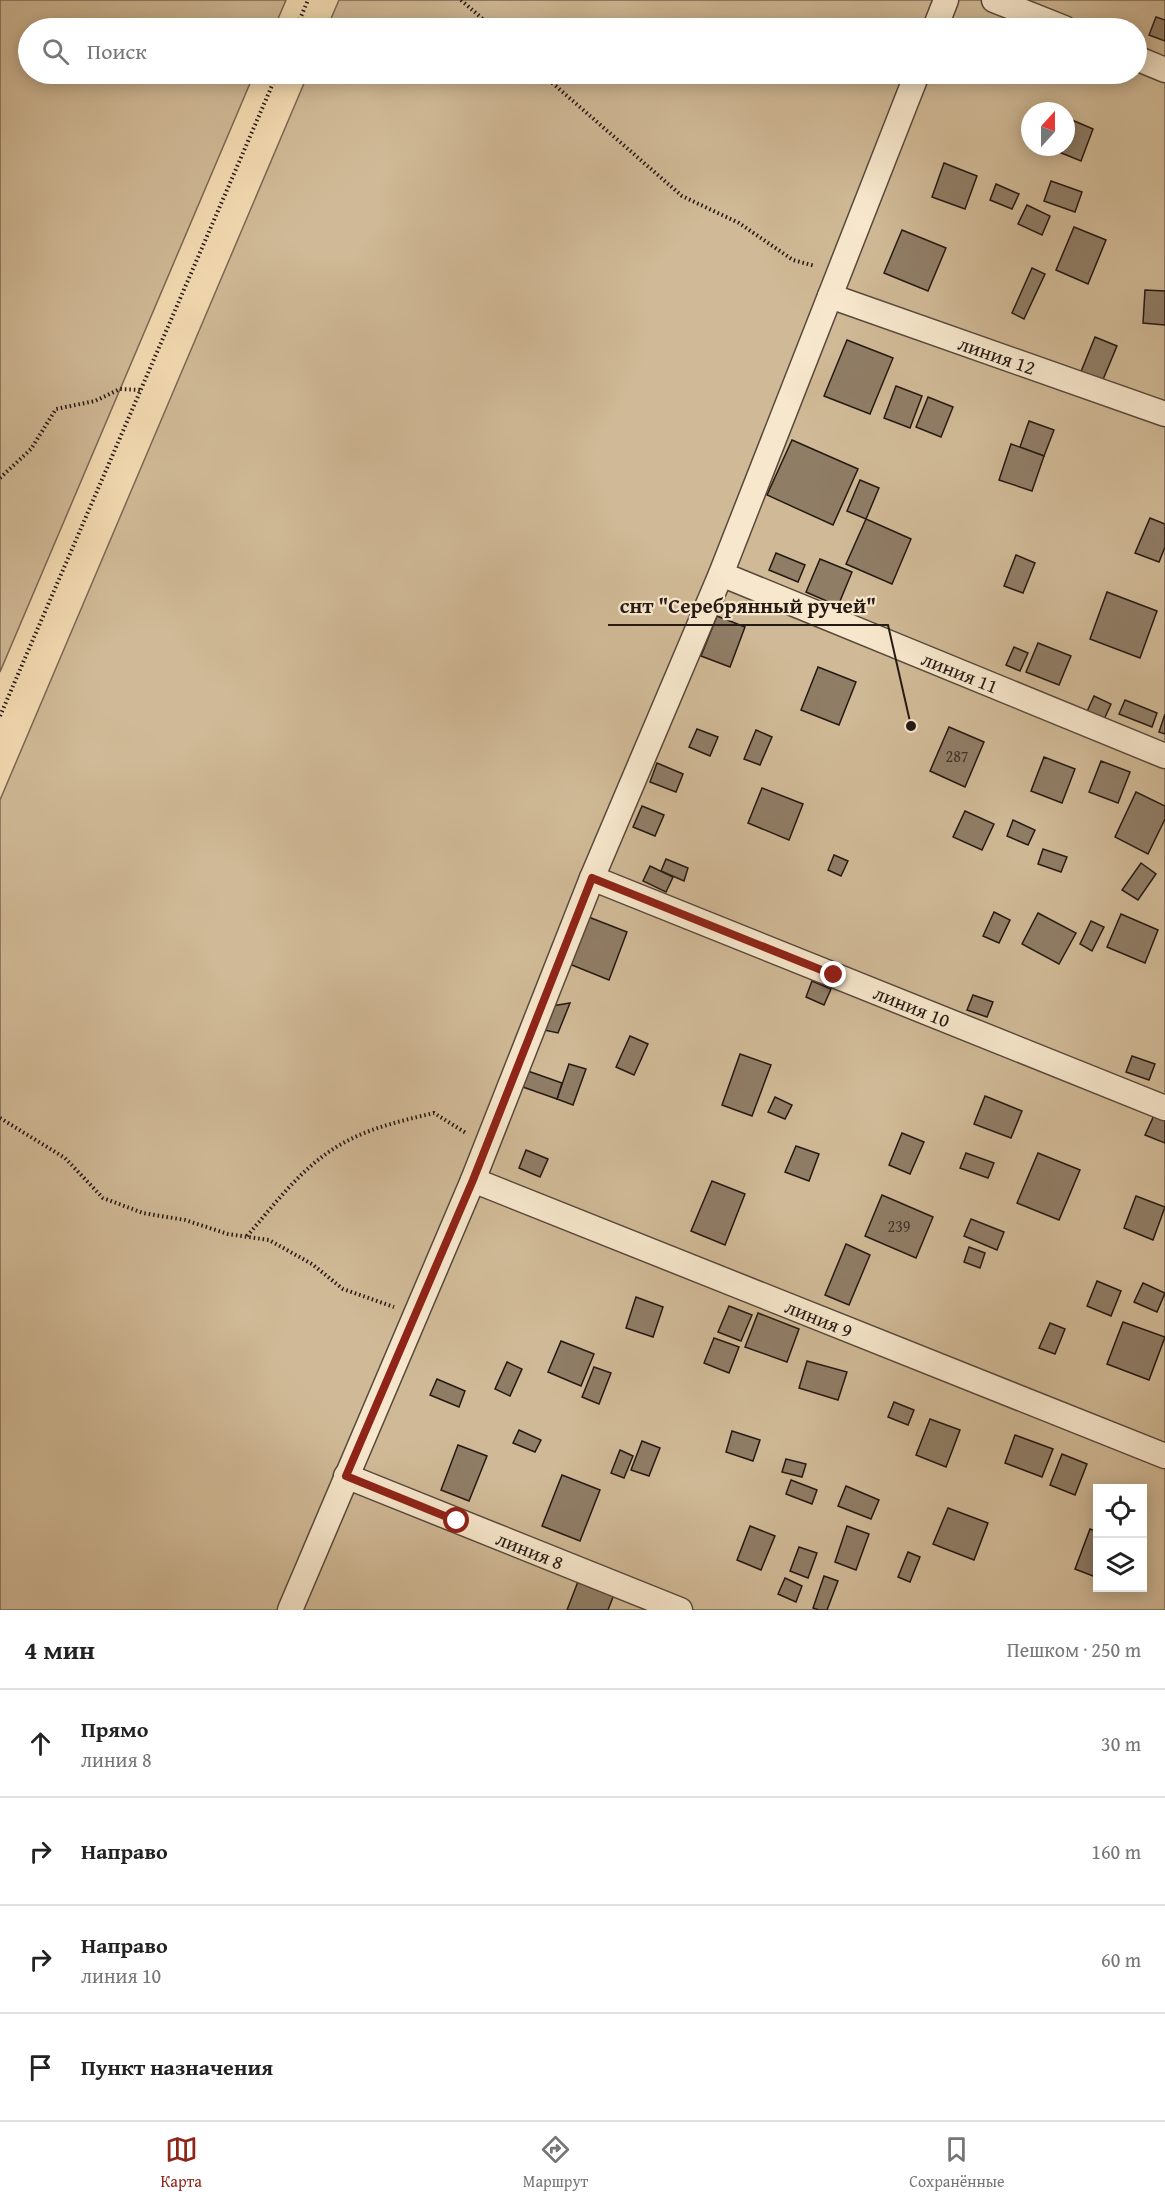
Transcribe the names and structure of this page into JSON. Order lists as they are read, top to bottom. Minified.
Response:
{"streets":{"street":["линия 12","линия 11","линия 10","линия 9","линия 8"]},"places":["снт \"Серебрянный ручей\""],"house_numbers":["287","239"],"north":"top","page":{"search":"Поиск","heading":["4 мин","Пешком · 250 m"],"list":[["Прямо","линия 8","30 m"],["Направо","160 m"],["Направо","линия 10","60 m"],"Пункт назначения"],"nav":["Карта","Маршрут","Сохранённые"]}}
